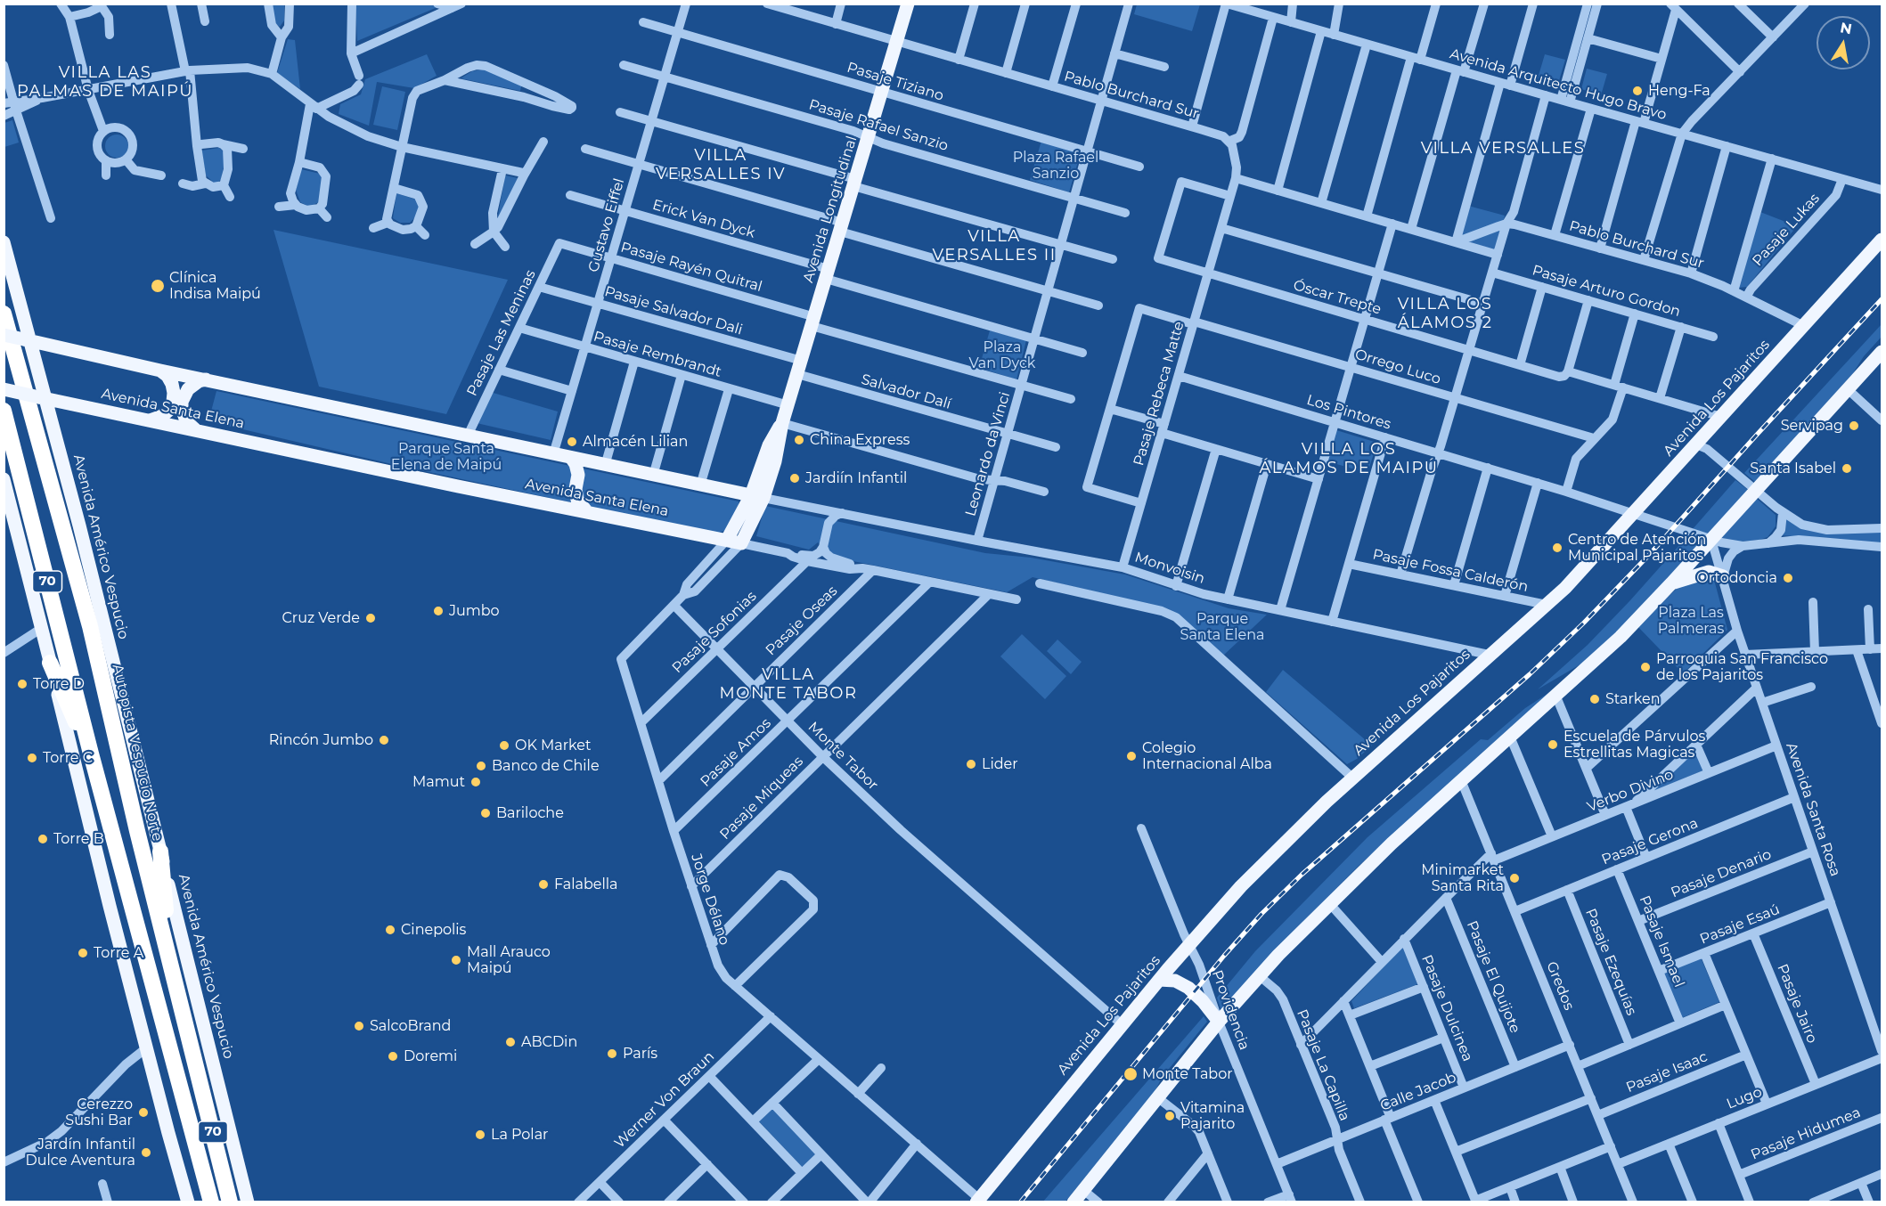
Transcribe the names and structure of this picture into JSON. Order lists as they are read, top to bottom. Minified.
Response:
{"streets":{"highway":["70","Autopista Vespucio Norte"],"main road":["Avenida Longitudinal","Avenida Los Pajaritos","Avenida Santa Elena","Avenida Américo Vespucio"],"street":["Pasaje Tiziano","Avenida Arquitecto Hugo Bravo","Pablo Burchard Sur","Pasaje Rafael Sanzio","Erick Van Dyck","Gustavo Eiffel","Pasaje Lukas","Pasaje Rayén Quitral","Pasaje Arturo Gordon","Óscar Trepte","Pasaje Salvador Dali","Pasaje Las Meninas","Pasaje Rembrandt","Orrego Luco","Salvador Dalí","Pasaje Rebeca Matte","Los Pintores","Leonardo da Vinci","Monvoisin","Pasaje Fossa Calderón","Pasaje Oseas","Pasaje Sofonias","Pasaje Amos","Monte Tabor","Verbo Divino","Pasaje Miqueas","Avenida Santa Rosa","Pasaje Gerona","Pasaje Denario","Jorge Délano","Pasaje Esaú","Pasaje Ismael","Pasaje Ezequías","Pasaje El Quijote","Gredos","Pasaje Jairo","Pasaje Dulcinea","Providencia","Pasaje La Capilla","Pasaje Isaac","Calle Jacob","Lugo","Werner Von Braun","Pasaje Hidumea"]},"crossings":[["Pasaje Tiziano","Avenida Longitudinal"],["Pasaje Tiziano","Gustavo Eiffel"],["Pasaje Tiziano","Leonardo da Vinci"],["Avenida Arquitecto Hugo Bravo","Pasaje Lukas"],["Pablo Burchard Sur","Avenida Longitudinal"],["Pablo Burchard Sur","Pasaje Lukas"],["Pablo Burchard Sur","Avenida Los Pajaritos"],["Pablo Burchard Sur","Leonardo da Vinci"],["Pasaje Rafael Sanzio","Avenida Longitudinal"],["Pasaje Rafael Sanzio","Gustavo Eiffel"],["Pasaje Rafael Sanzio","Leonardo da Vinci"],["Avenida Longitudinal","Erick Van Dyck"],["Avenida Longitudinal","Pasaje Rayén Quitral"],["Avenida Longitudinal","Pasaje Salvador Dali"],["Avenida Longitudinal","Pasaje Rembrandt"],["Avenida Longitudinal","Salvador Dalí"],["Avenida Longitudinal","Avenida Santa Elena"],["Avenida Longitudinal","Monte Tabor"],["Avenida Longitudinal","Jorge Délano"],["Erick Van Dyck","Gustavo Eiffel"],["Erick Van Dyck","Leonardo da Vinci"],["Gustavo Eiffel","Pasaje Rayén Quitral"],["Gustavo Eiffel","Pasaje Salvador Dali"],["Gustavo Eiffel","Pasaje Rembrandt"],["Pasaje Rayén Quitral","Pasaje Las Meninas"],["Pasaje Rayén Quitral","Leonardo da Vinci"],["Óscar Trepte","Pasaje Rebeca Matte"],["Óscar Trepte","Avenida Los Pajaritos"],["Pasaje Salvador Dali","Pasaje Las Meninas"],["Pasaje Salvador Dali","Salvador Dalí"],["Pasaje Las Meninas","Pasaje Rembrandt"],["Orrego Luco","Pasaje Rebeca Matte"],["Salvador Dalí","Leonardo da Vinci"],["Pasaje Rebeca Matte","Los Pintores"],["Pasaje Rebeca Matte","Monvoisin"],["Avenida Los Pajaritos","Los Pintores"],["Avenida Los Pajaritos","Monvoisin"],["Avenida Los Pajaritos","Pasaje Fossa Calderón"],["Avenida Los Pajaritos","Monte Tabor"],["Avenida Los Pajaritos","Jorge Délano"],["Avenida Los Pajaritos","Providencia"],["Avenida Santa Elena","Avenida Américo Vespucio"],["Avenida Santa Elena","Pasaje Oseas"],["Avenida Santa Elena","Pasaje Sofonias"],["Avenida Santa Elena","Pasaje Amos"],["Avenida Santa Elena","Pasaje Miqueas"],["Los Pintores","Avenida Santa Rosa"],["Leonardo da Vinci","Monvoisin"],["Pasaje Oseas","Monte Tabor"],["Pasaje Oseas","Jorge Délano"],["Pasaje Sofonias","Monte Tabor"],["Pasaje Sofonias","Jorge Délano"],["Pasaje Amos","Monte Tabor"],["Pasaje Amos","Jorge Délano"],["Monte Tabor","Pasaje Miqueas"],["Verbo Divino","Avenida Santa Rosa"],["Verbo Divino","Pasaje El Quijote"],["Verbo Divino","Gredos"],["Verbo Divino","Pasaje Dulcinea"],["Verbo Divino","Pasaje La Capilla"],["Pasaje Miqueas","Jorge Délano"],["Avenida Santa Rosa","Pasaje Gerona"],["Avenida Santa Rosa","Pasaje Denario"],["Avenida Santa Rosa","Pasaje Esaú"],["Pasaje Gerona","Pasaje Ismael"],["Pasaje Gerona","Pasaje Ezequías"],["Pasaje Gerona","Gredos"],["Pasaje Denario","Pasaje Ismael"],["Jorge Délano","Werner Von Braun"],["Pasaje Esaú","Pasaje Ismael"],["Pasaje Esaú","Pasaje Jairo"],["Pasaje El Quijote","Calle Jacob"],["Gredos","Pasaje Isaac"],["Gredos","Calle Jacob"],["Gredos","Lugo"],["Pasaje Jairo","Lugo"],["Pasaje Dulcinea","Calle Jacob"],["Providencia","Calle Jacob"],["Pasaje La Capilla","Calle Jacob"]],"districts":["VILLA LAS PALMAS DE MAIPÚ","VILLA VERSALLES","VILLA VERSALLES IV","VILLA VERSALLES II","VILLA LOS ÁLAMOS 2","VILLA LOS ÁLAMOS DE MAIPÚ","VILLA MONTE TABOR"],"parks":["Plaza Rafael Sanzio","Plaza Van Dyck","Parque Santa Elena de Maipú","Plaza Las Palmeras","Parque Santa Elena"],"places":["Heng-Fa","Clínica Indisa Maipú","Servipag","China Express","Almacén Lilian","Santa Isabel","Jardiín Infantil","Centro de Atención Municipal Pajaritos","Ortodoncia","Jumbo","Cruz Verde","Parroquia San Francisco de los Pajaritos","Torre D","Starken","Rincón Jumbo","Escuela de Párvulos Estrellitas Magicas","OK Market","Colegio Internacional Alba","Torre C","Lider","Banco de Chile","Mamut","Bariloche","Torre B","Minimarket Santa Rita","Falabella","Cinepolis","Torre A","Mall Arauco Maipú","SalcoBrand","ABCDin","París","Doremi","Monte Tabor","Cerezzo Sushi Bar","Vitamina Pajarito","La Polar","Jardín Infantil Dulce Aventura"],"north":"top"}
